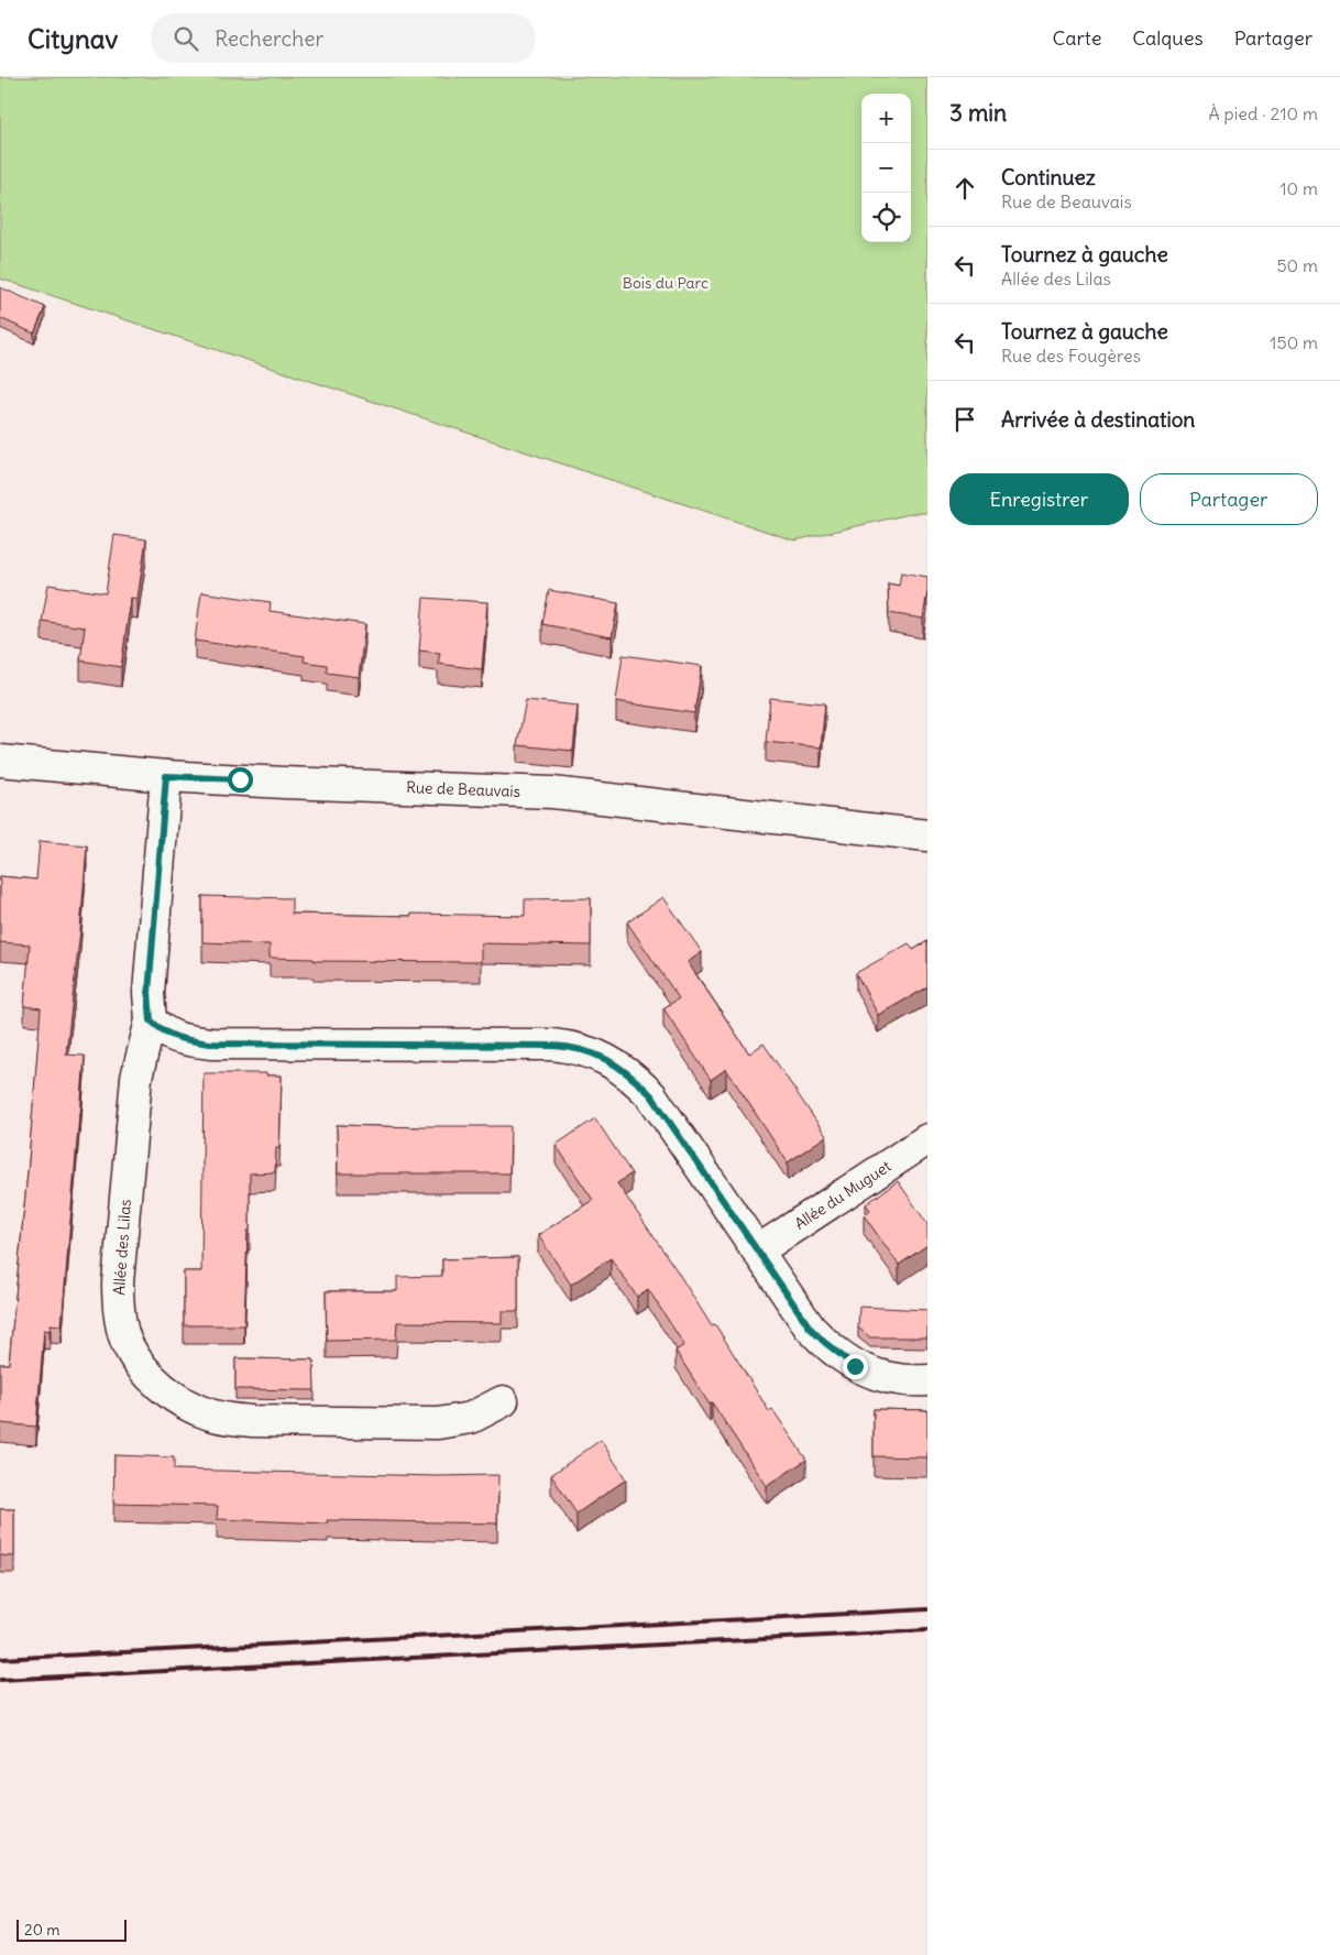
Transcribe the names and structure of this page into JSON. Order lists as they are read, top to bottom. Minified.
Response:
{"streets":{"street":["Rue de Beauvais","Allée du Muguet","Allée des Lilas"]},"crossings":[["Rue de Beauvais","Allée des Lilas"]],"parks":["Bois du Parc"],"scale_bar":"20 m","page":{"header":"Citynav","search":"Rechercher","nav":["Carte","Calques","Partager"],"heading":["3 min","À pied · 210 m"],"map_buttons":["+","−"],"list":[["Continuez","Rue de Beauvais","10 m"],["Tournez à gauche","Allée des Lilas","50 m"],["Tournez à gauche","Rue des Fougères","150 m"],"Arrivée à destination"],"buttons":["Enregistrer","Partager"],"scale":"20 m"}}
